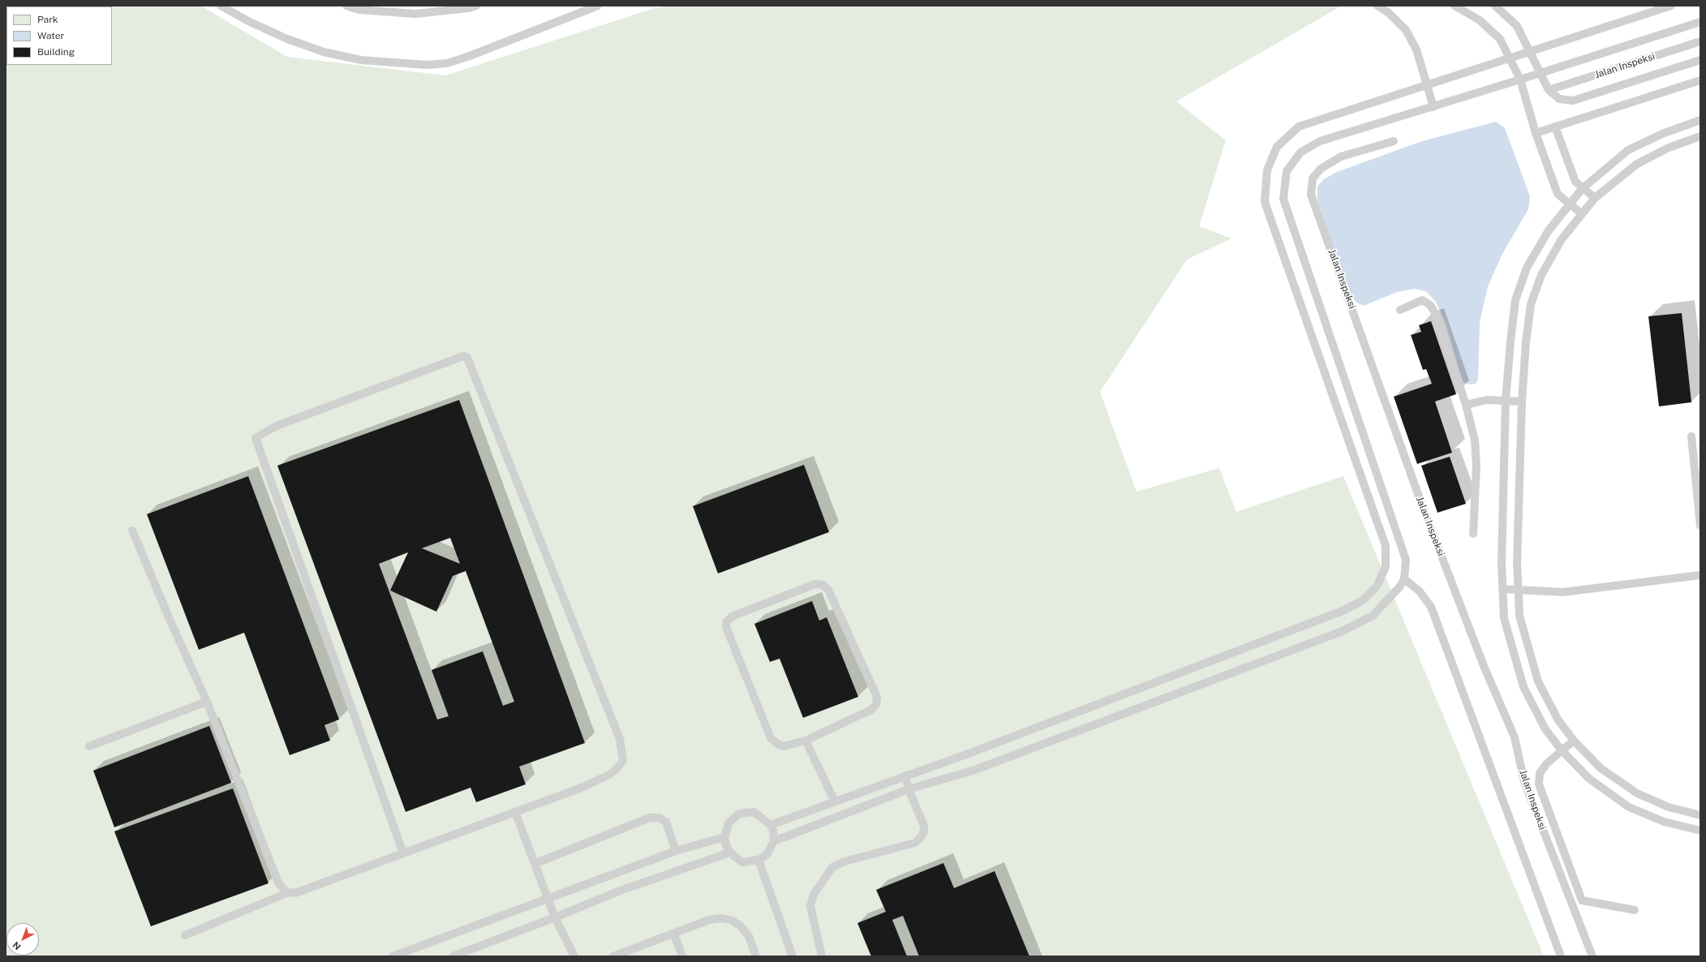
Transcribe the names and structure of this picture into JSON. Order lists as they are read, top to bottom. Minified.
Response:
{"streets":{"lane":["Jalan Inspeksi"]},"legend":["Park","Water","Building"],"north":"bottom left"}
